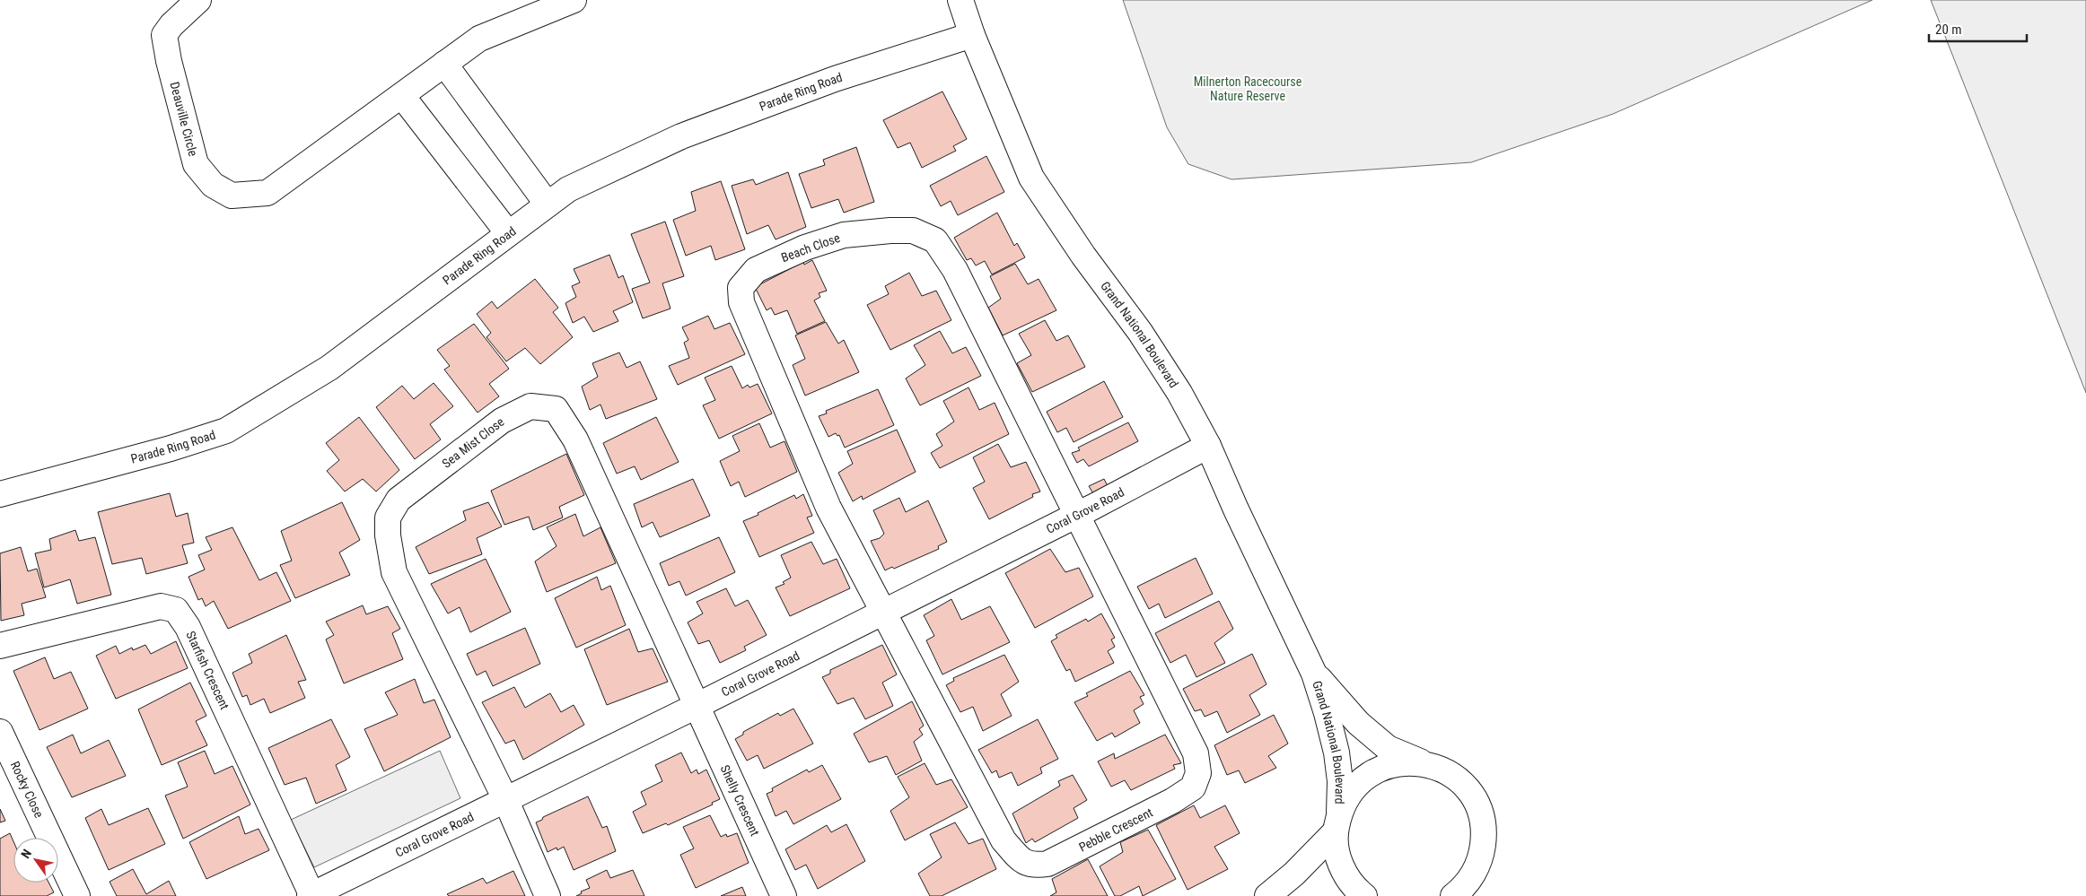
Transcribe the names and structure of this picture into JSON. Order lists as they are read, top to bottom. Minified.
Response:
{"streets":{"street":["Parade Ring Road","Deauville Circle","Beach Close","Grand National Boulevard","Sea Mist Close","Coral Grove Road","Starfish Crescent","Rocky Close","Shelly Crescent","Pebble Crescent"]},"crossings":[["Parade Ring Road","Grand National Boulevard"],["Beach Close","Coral Grove Road"],["Beach Close","Pebble Crescent"],["Grand National Boulevard","Coral Grove Road"],["Sea Mist Close","Coral Grove Road"],["Sea Mist Close","Shelly Crescent"],["Coral Grove Road","Starfish Crescent"],["Coral Grove Road","Shelly Crescent"],["Coral Grove Road","Pebble Crescent"]],"parks":["Milnerton Racecourse Nature Reserve"],"scale_bar":"20 m","north":"top left"}
